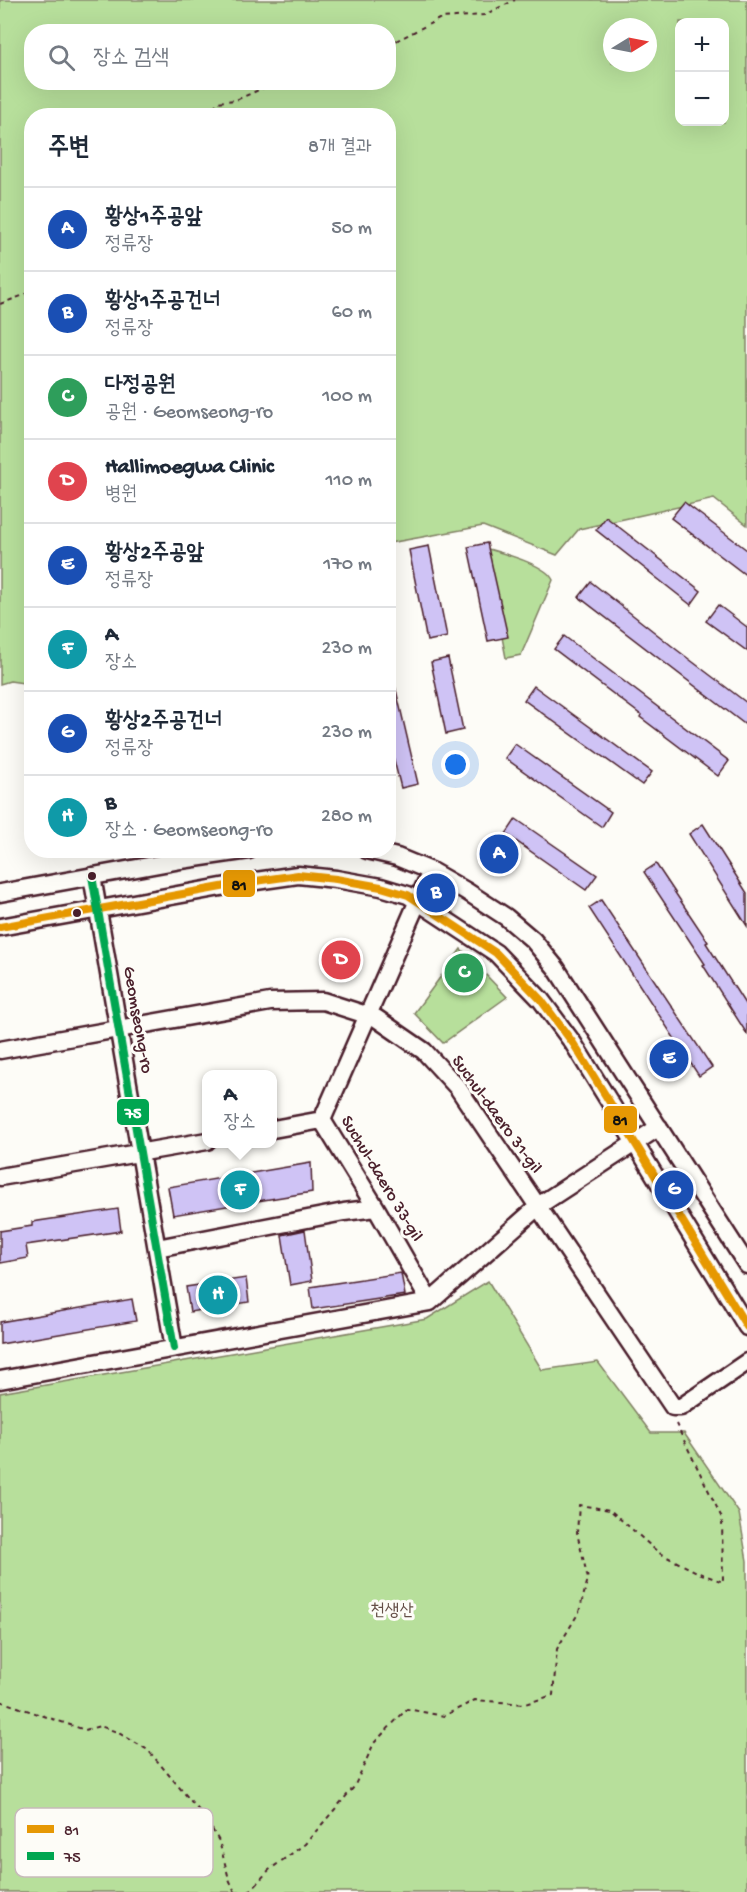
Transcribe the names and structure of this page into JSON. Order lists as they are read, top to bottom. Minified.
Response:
{"streets":{"street":["Geomseong-ro","Suchul-daero 31-gil","Suchul-daero 33-gil"]},"crossings":[["Geomseong-ro","Suchul-daero 31-gil"]],"parks":["천생산"],"lines":["transit line 81","transit line 75"],"legend":["81","75"],"north":"right","page":{"map_buttons":["+","−"],"search":"장소 검색","heading":["주변","8개 결과"],"list":[{"mark":"A","name":"황상1주공앞","note":"정류장","value":"50 m"},{"mark":"B","name":"황상1주공건너","note":"정류장","value":"60 m"},{"mark":"C","name":"다정공원","note":"공원 · Geomseong-ro","value":"100 m"},{"mark":"D","name":"Hallimoegwa Clinic","note":"병원","value":"110 m"},{"mark":"E","name":"황상2주공앞","note":"정류장","value":"170 m"},{"mark":"F","name":"A","note":"장소","value":"230 m"},{"mark":"G","name":"황상2주공건너","note":"정류장","value":"230 m"},{"mark":"H","name":"B","note":"장소 · Geomseong-ro","value":"280 m"}],"pins":["A","B","D","C","E","F","G","H"],"popup":["A","장소"]}}
